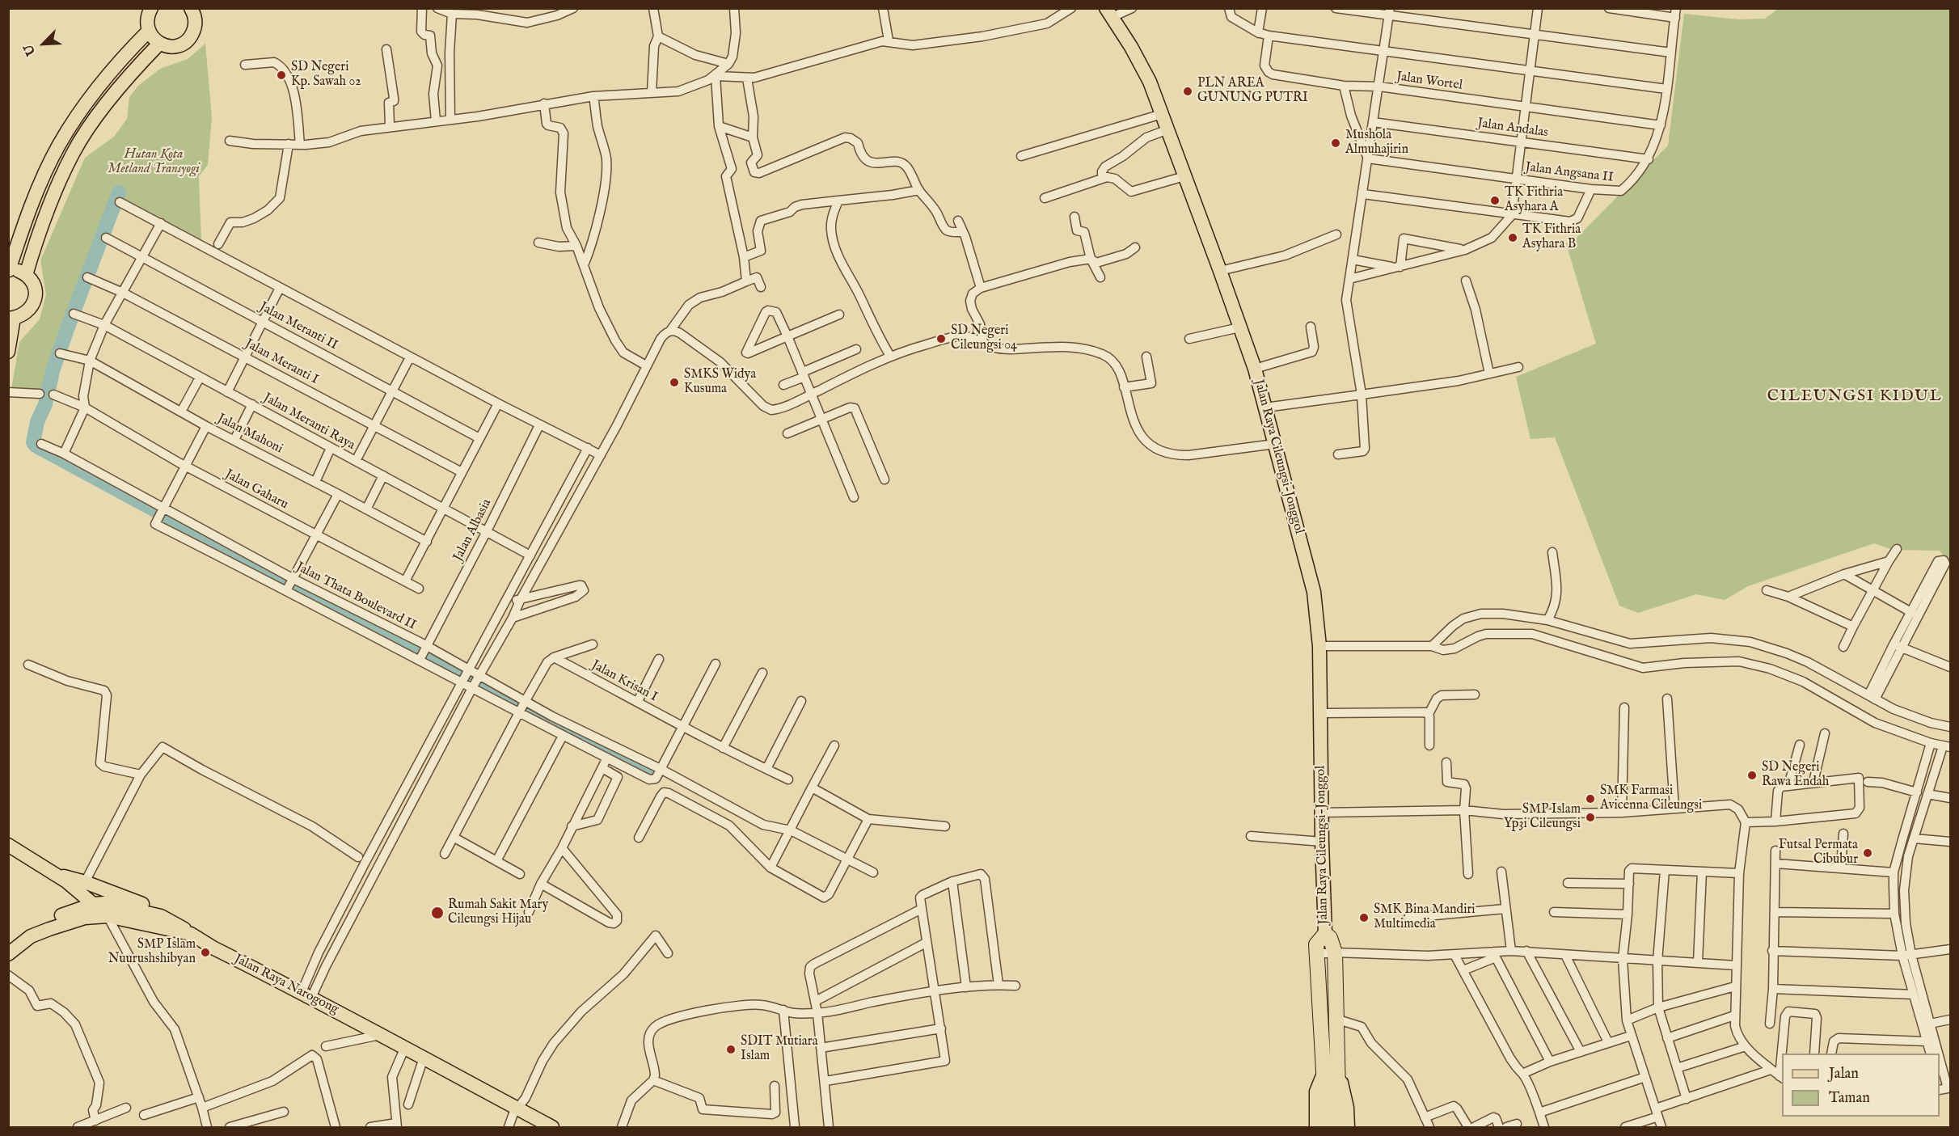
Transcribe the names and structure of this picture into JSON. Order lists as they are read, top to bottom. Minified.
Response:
{"streets":{"highway":["Jalan Raya Cileungsi-Jonggol"],"main road":["Jalan Raya Narogong"],"street":["Jalan Wortel","Jalan Andalas","Jalan Angsana II","Jalan Meranti II","Jalan Meranti I","Jalan Meranti Raya","Jalan Mahoni","Jalan Gaharu","Jalan Albasia","Jalan Thata Boulevard II","Jalan Krisan I"]},"crossings":[["Jalan Andalas","Jalan Angsana II"],["Jalan Meranti Raya","Jalan Albasia"],["Jalan Albasia","Jalan Thata Boulevard II"]],"districts":["CILEUNGSI KIDUL"],"parks":["Hutan Kota Metland Transyogi"],"places":["SD Negeri Kp. Sawah 02","PLN AREA GUNUNG PUTRI","Mushola Almuhajirin","TK Fithria Asyhara A","TK Fithria Asyhara B","SD Negeri Cileungsi 04","SMKS Widya Kusuma","SD Negeri Rawa Endah","SMK Farmasi Avicenna Cileungsi","SMP Islam Yp3i Cileungsi","Futsal Permata Cibubur","Rumah Sakit Mary Cileungsi Hijau","SMK Bina Mandiri Multimedia","SMP Islam Nuurushshibyan","SDIT Mutiara Islam"],"legend":["Jalan","Taman"],"north":"bottom left"}
